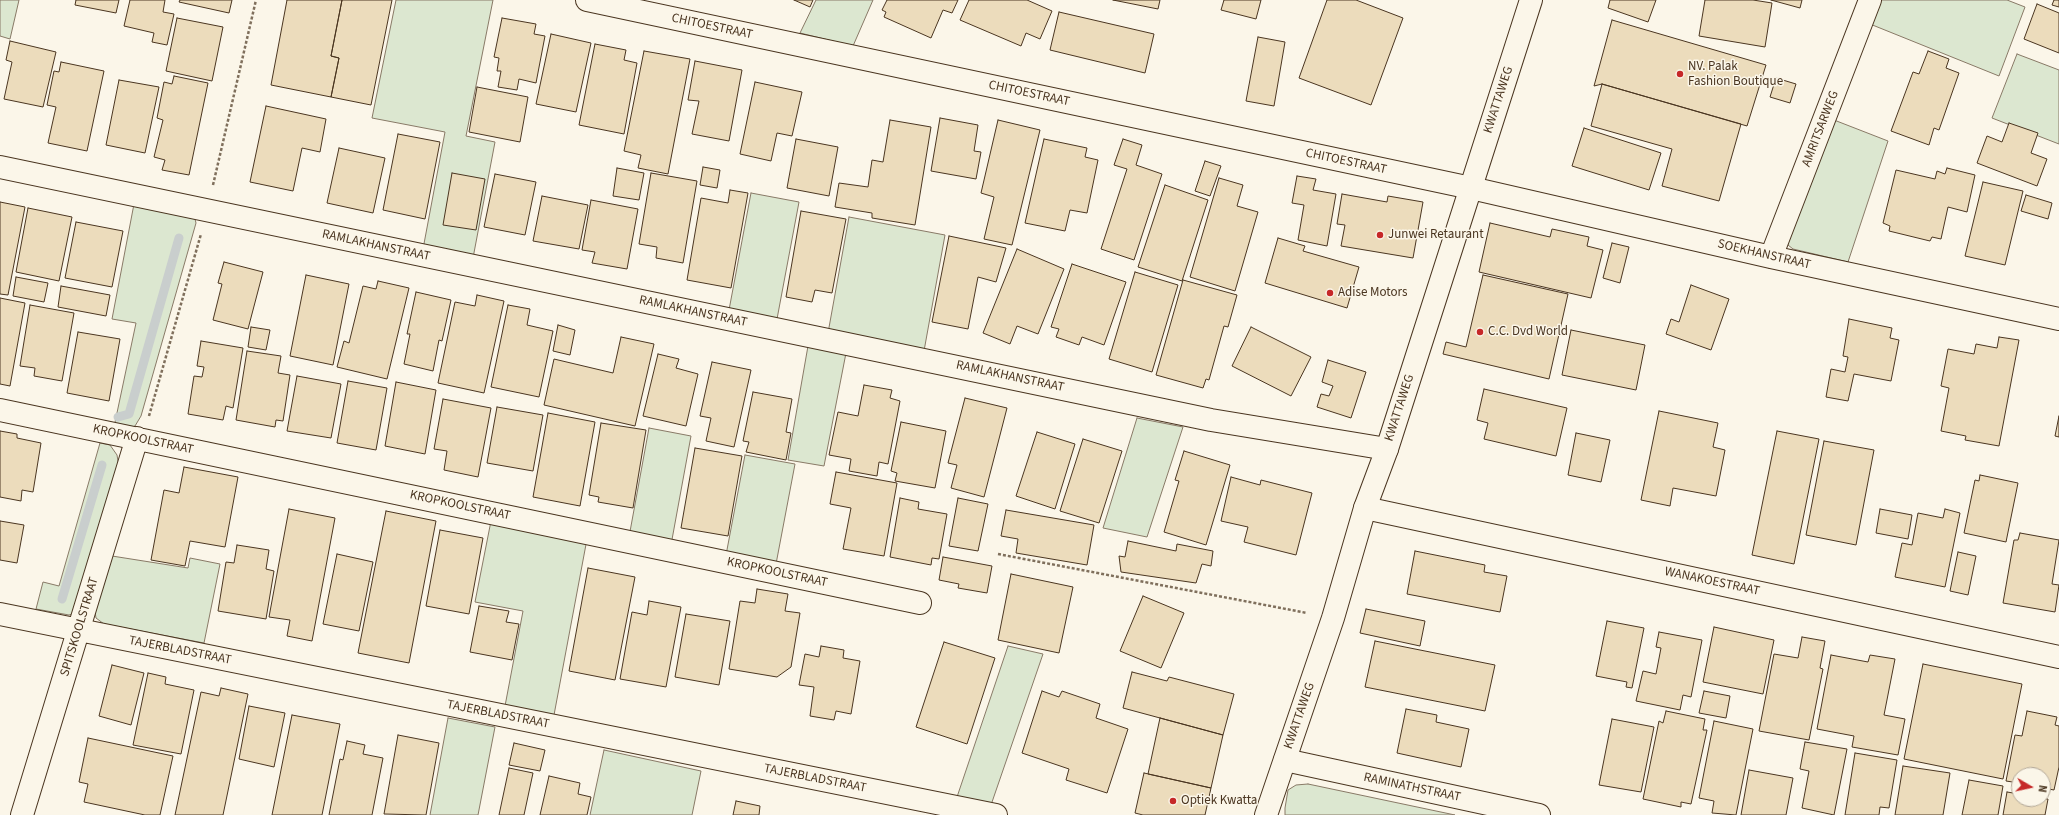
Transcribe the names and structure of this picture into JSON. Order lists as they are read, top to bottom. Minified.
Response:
{"streets":{"street":["CHITOESTRAAT","KWATTAWEG","AMRITSARWEG","RAMLAKHANSTRAAT","SOEKHANSTRAAT","KROPKOOLSTRAAT","WANAKOESTRAAT","SPITSKOOLSTRAAT","TAJERBLADSTRAAT","RAMINATHSTRAAT"]},"crossings":[["CHITOESTRAAT","KWATTAWEG"],["CHITOESTRAAT","SOEKHANSTRAAT"],["KWATTAWEG","RAMLAKHANSTRAAT"],["KWATTAWEG","SOEKHANSTRAAT"],["KWATTAWEG","WANAKOESTRAAT"],["KWATTAWEG","RAMINATHSTRAAT"],["AMRITSARWEG","SOEKHANSTRAAT"],["KROPKOOLSTRAAT","SPITSKOOLSTRAAT"],["SPITSKOOLSTRAAT","TAJERBLADSTRAAT"]],"places":["NV. Palak Fashion Boutique","Junwei Retaurant","Adise Motors","C.C. Dvd World","Optiek Kwatta"],"north":"right"}
